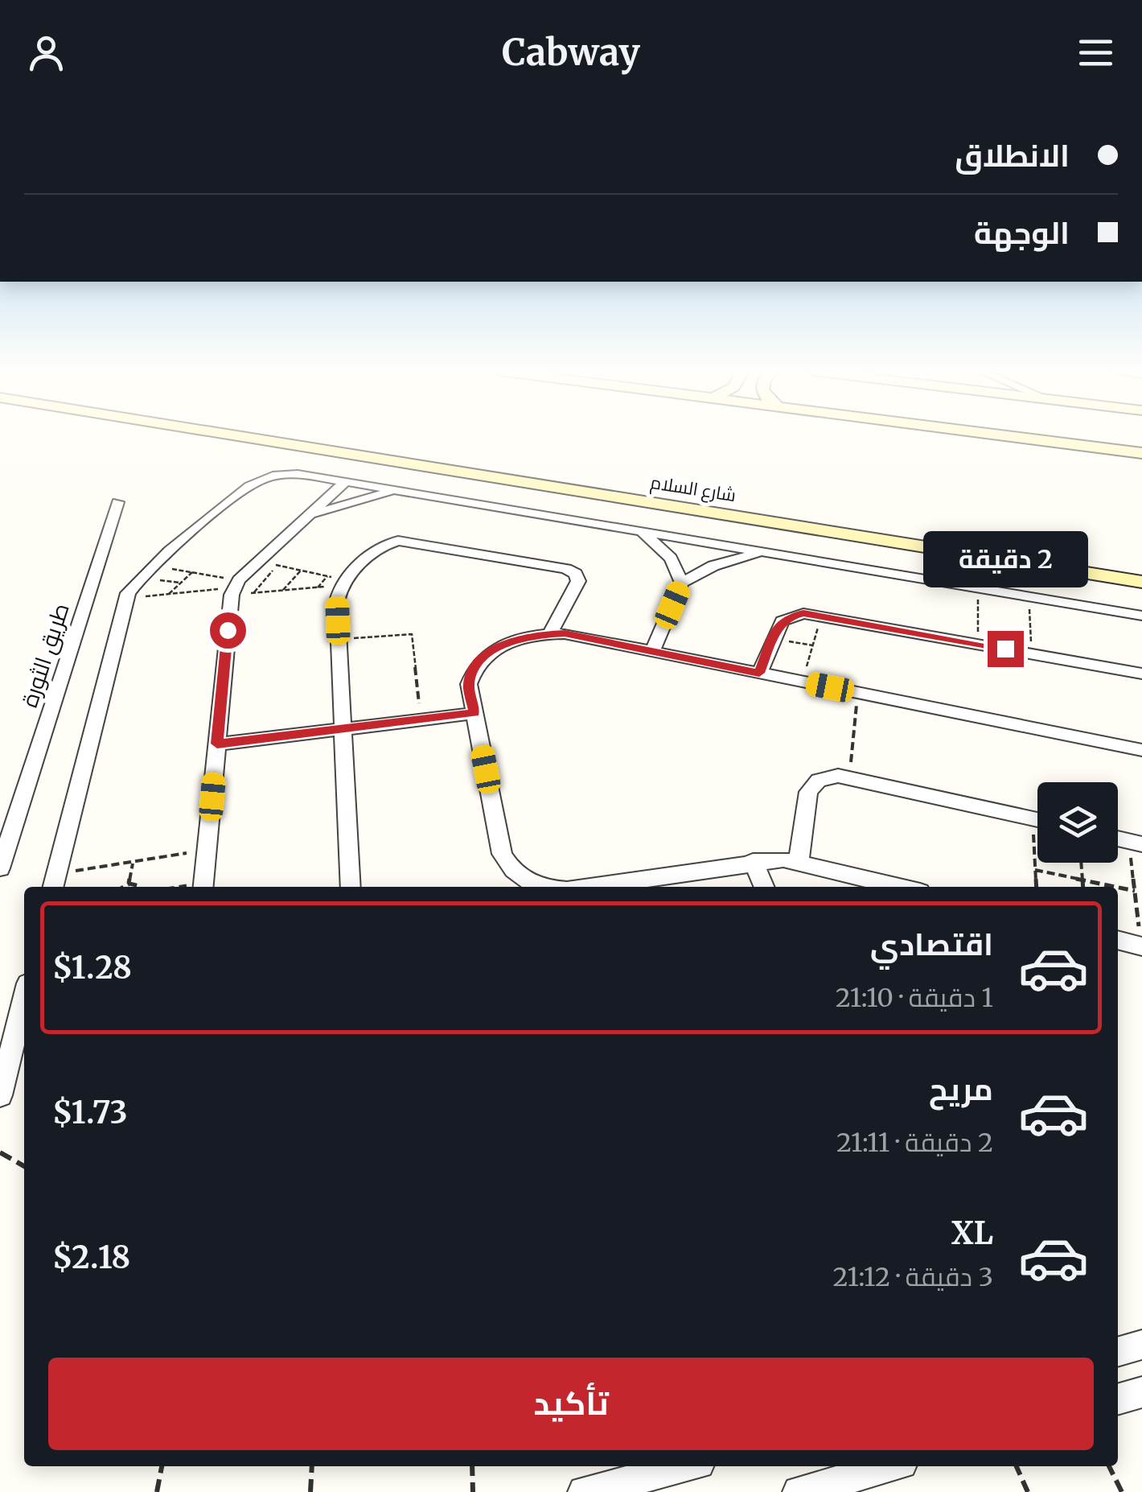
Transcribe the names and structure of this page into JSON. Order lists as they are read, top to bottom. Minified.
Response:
{"streets":{"main road":["شارع السلام"],"street":["طريق الثورة"]},"page":{"header":"Cabway","banner":["الانطلاق","الوجهة"],"bubble":"2 دقيقة","list":[{"name":"اقتصادي","note":"1 دقيقة · 21:10","value":"$1.28"},{"name":"مريح","note":"2 دقيقة · 21:11","value":"$1.73"},{"name":"XL","note":"3 دقيقة · 21:12","value":"$2.18"}],"buttons":"تأكيد"}}
